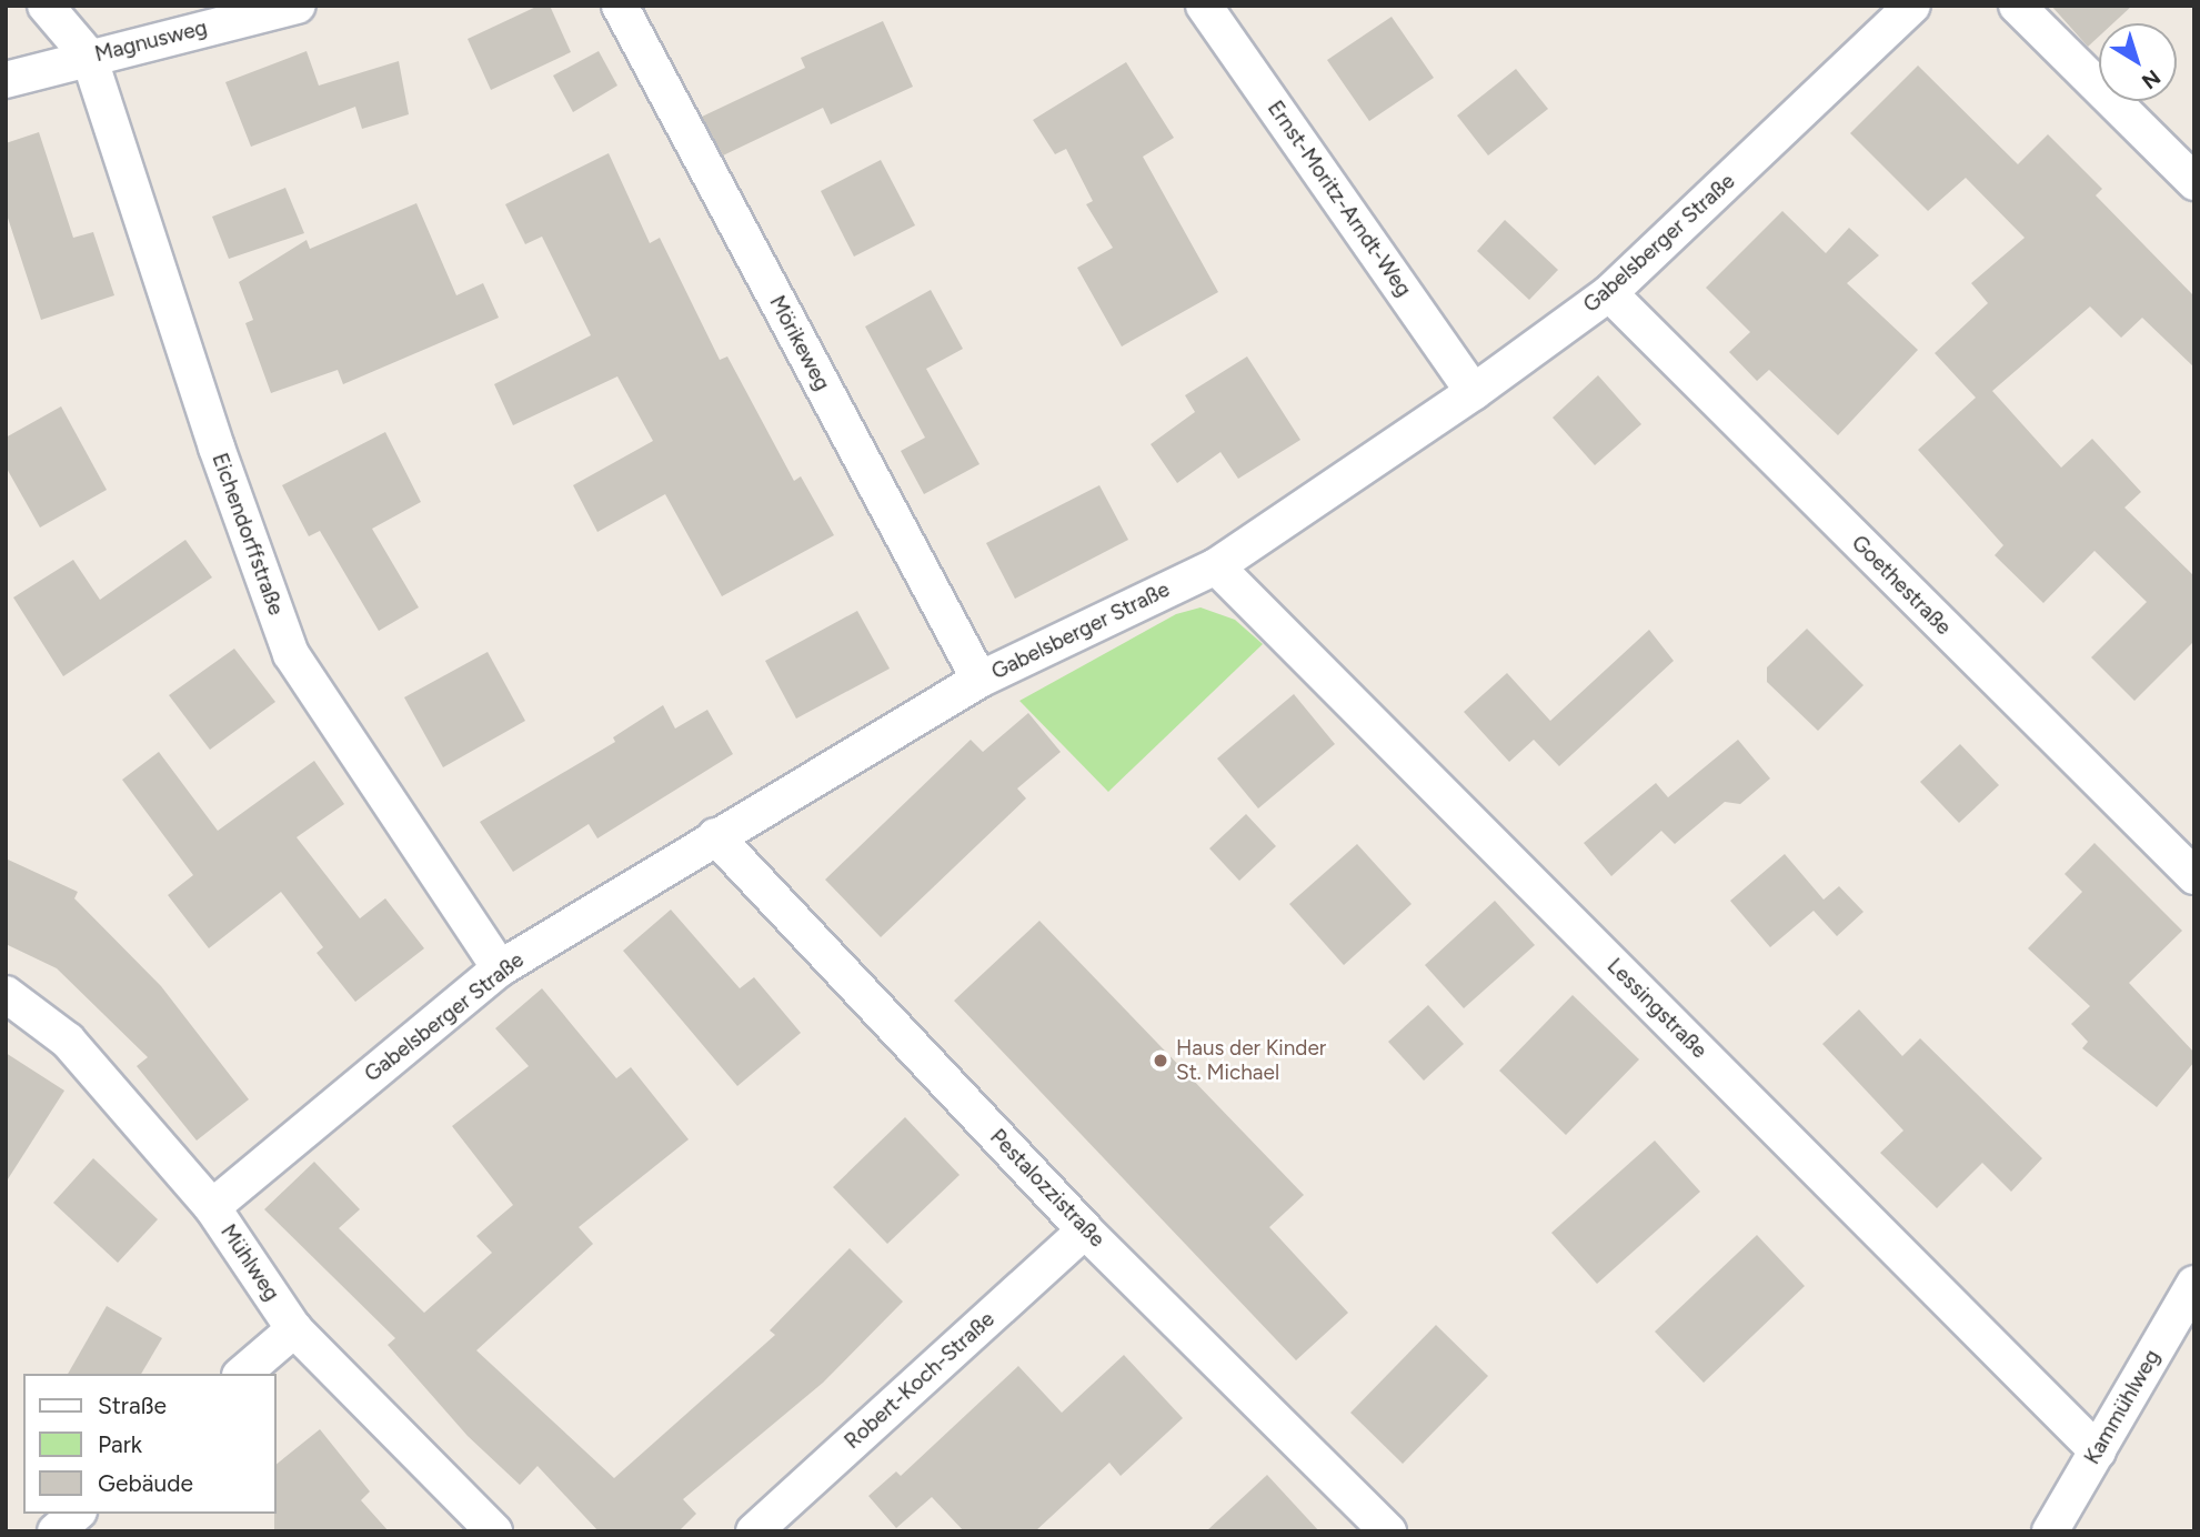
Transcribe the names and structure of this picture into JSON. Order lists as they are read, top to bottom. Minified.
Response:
{"streets":{"street":["Magnusweg","Ernst-Moritz-Arndt-Weg","Gabelsberger Straße","Mörikeweg","Eichendorffstraße","Goethestraße","Lessingstraße","Pestalozzistraße","Mühlweg","Robert-Koch-Straße","Kammühlweg"]},"crossings":[["Magnusweg","Eichendorffstraße"],["Ernst-Moritz-Arndt-Weg","Gabelsberger Straße"],["Gabelsberger Straße","Mörikeweg"],["Gabelsberger Straße","Eichendorffstraße"],["Gabelsberger Straße","Goethestraße"],["Gabelsberger Straße","Lessingstraße"],["Gabelsberger Straße","Pestalozzistraße"],["Gabelsberger Straße","Mühlweg"],["Lessingstraße","Kammühlweg"],["Pestalozzistraße","Robert-Koch-Straße"]],"places":["Haus der Kinder St. Michael"],"legend":["Straße","Park","Gebäude"],"north":"bottom right"}
